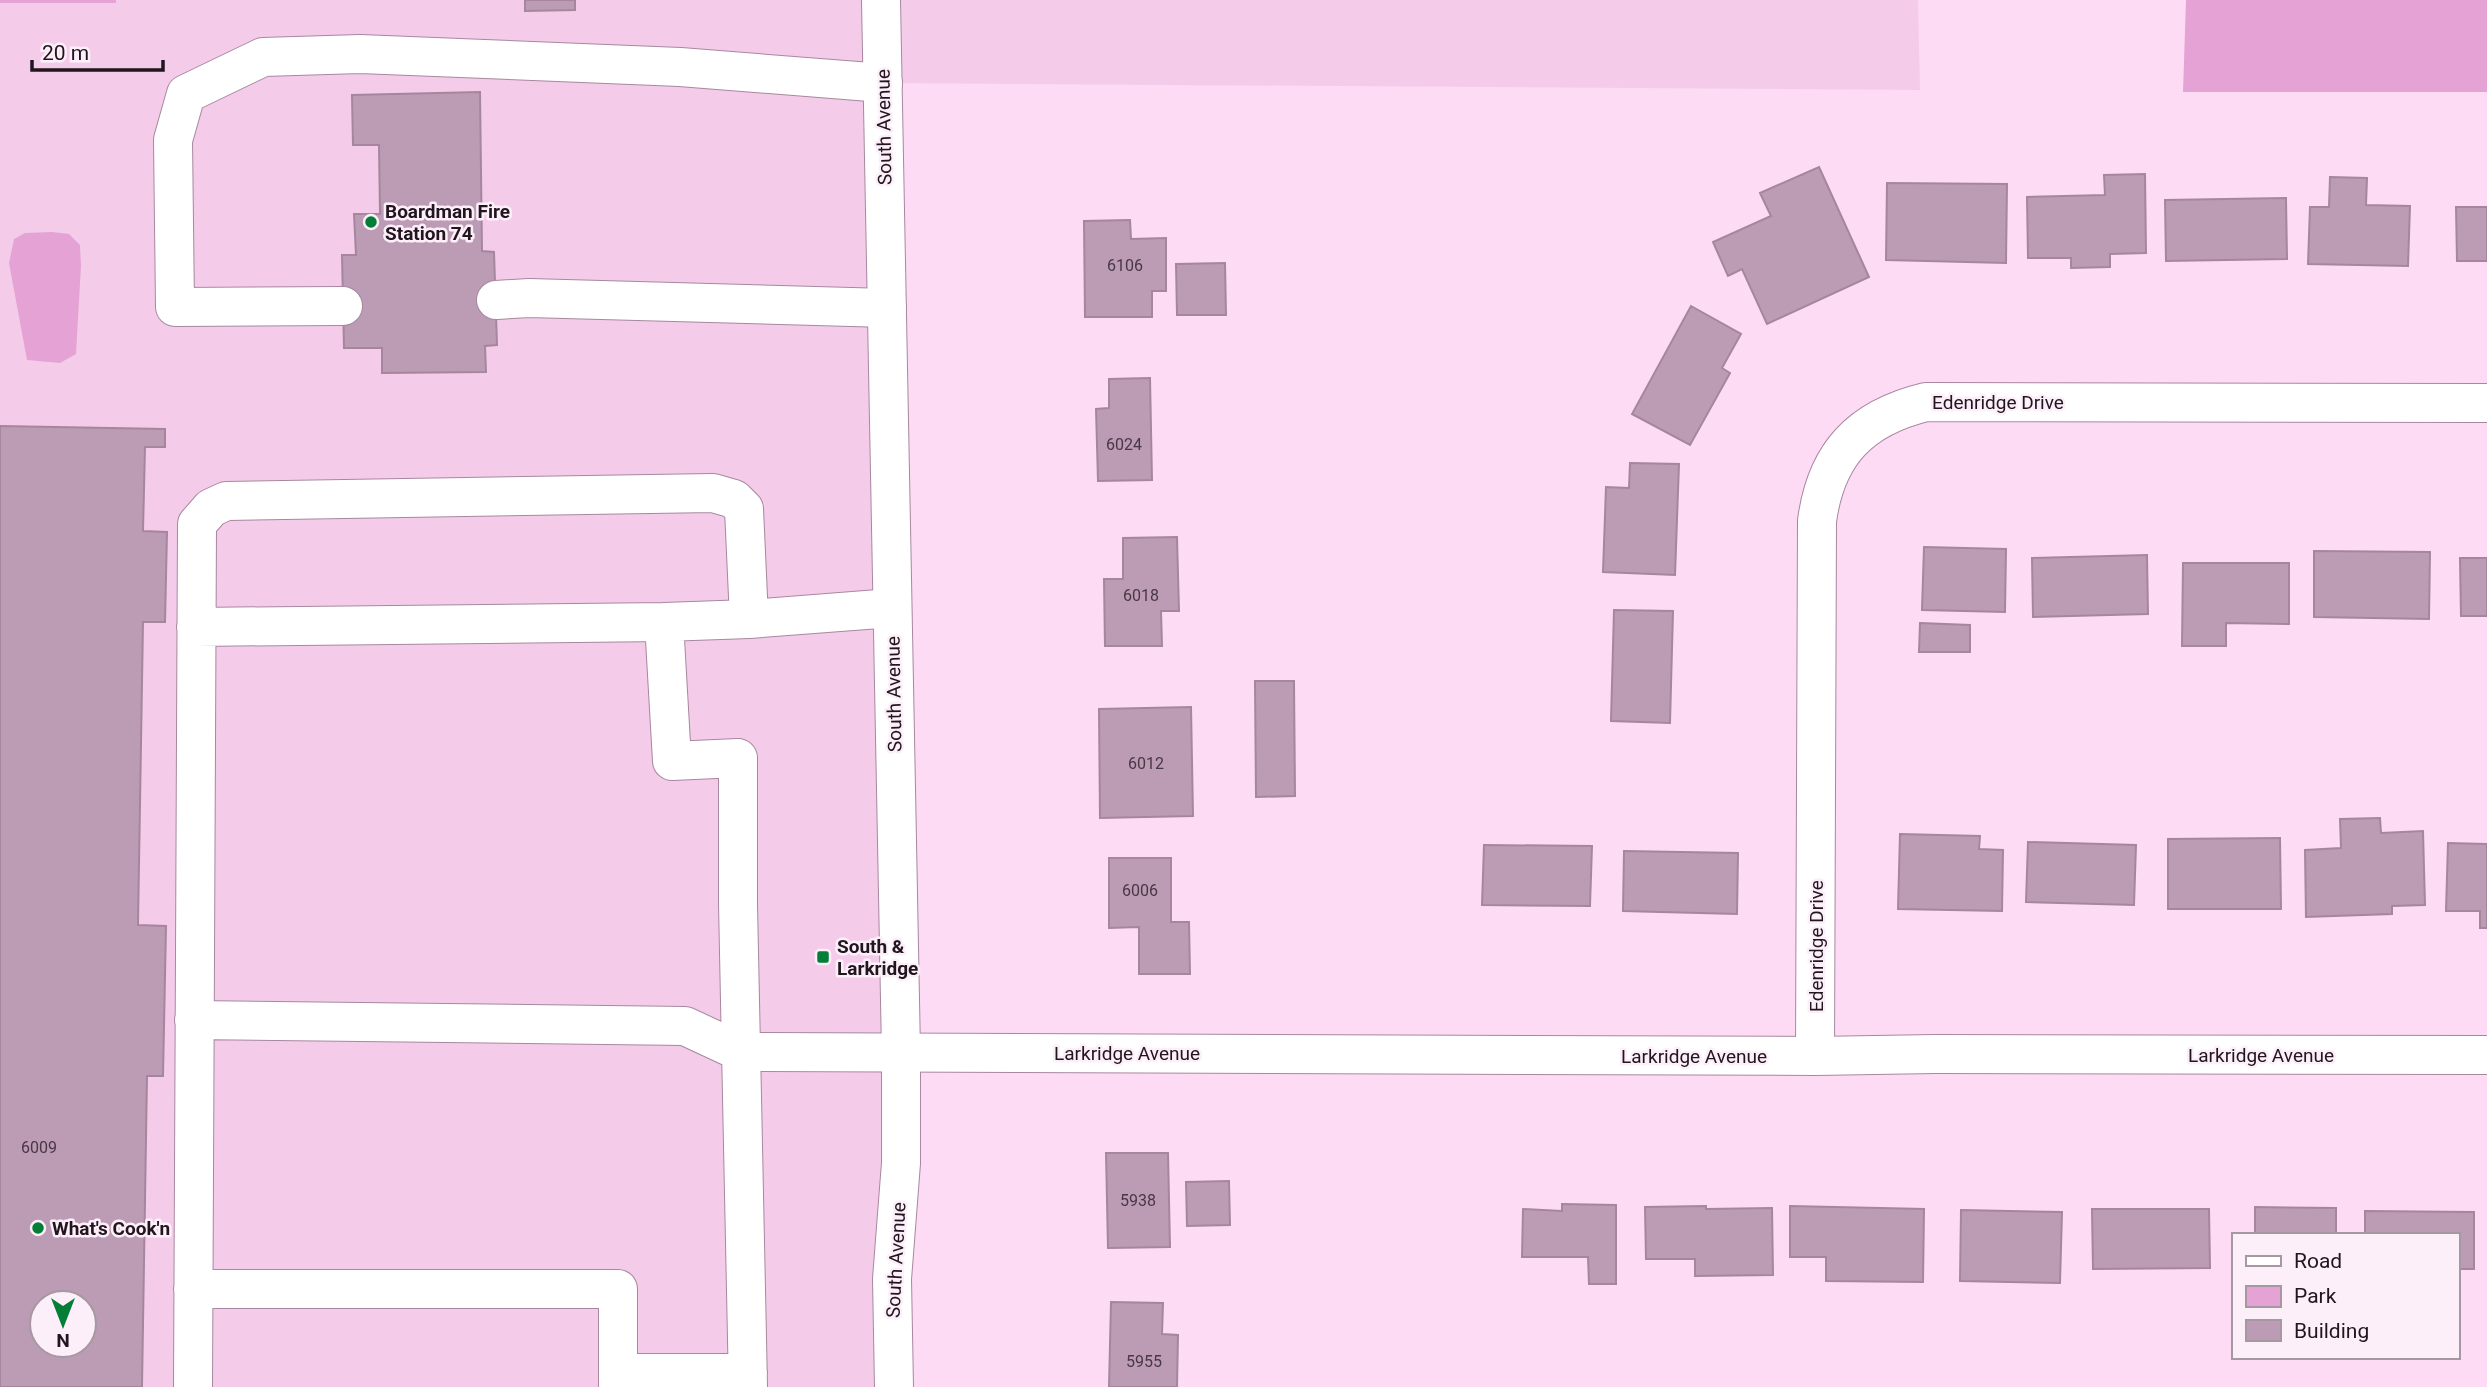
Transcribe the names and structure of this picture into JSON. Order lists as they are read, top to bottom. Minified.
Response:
{"streets":{"street":["South Avenue","Edenridge Drive","Larkridge Avenue"]},"crossings":[["South Avenue","Larkridge Avenue"],["Edenridge Drive","Larkridge Avenue"]],"places":{"other":["Boardman Fire Station 74","What's Cook'n"],"transit":["South & Larkridge"]},"house_numbers":["6106","6024","6018","6012","6006","6009","5938","5955"],"legend":["Road","Park","Building"],"scale_bar":"20 m","north":"bottom"}
